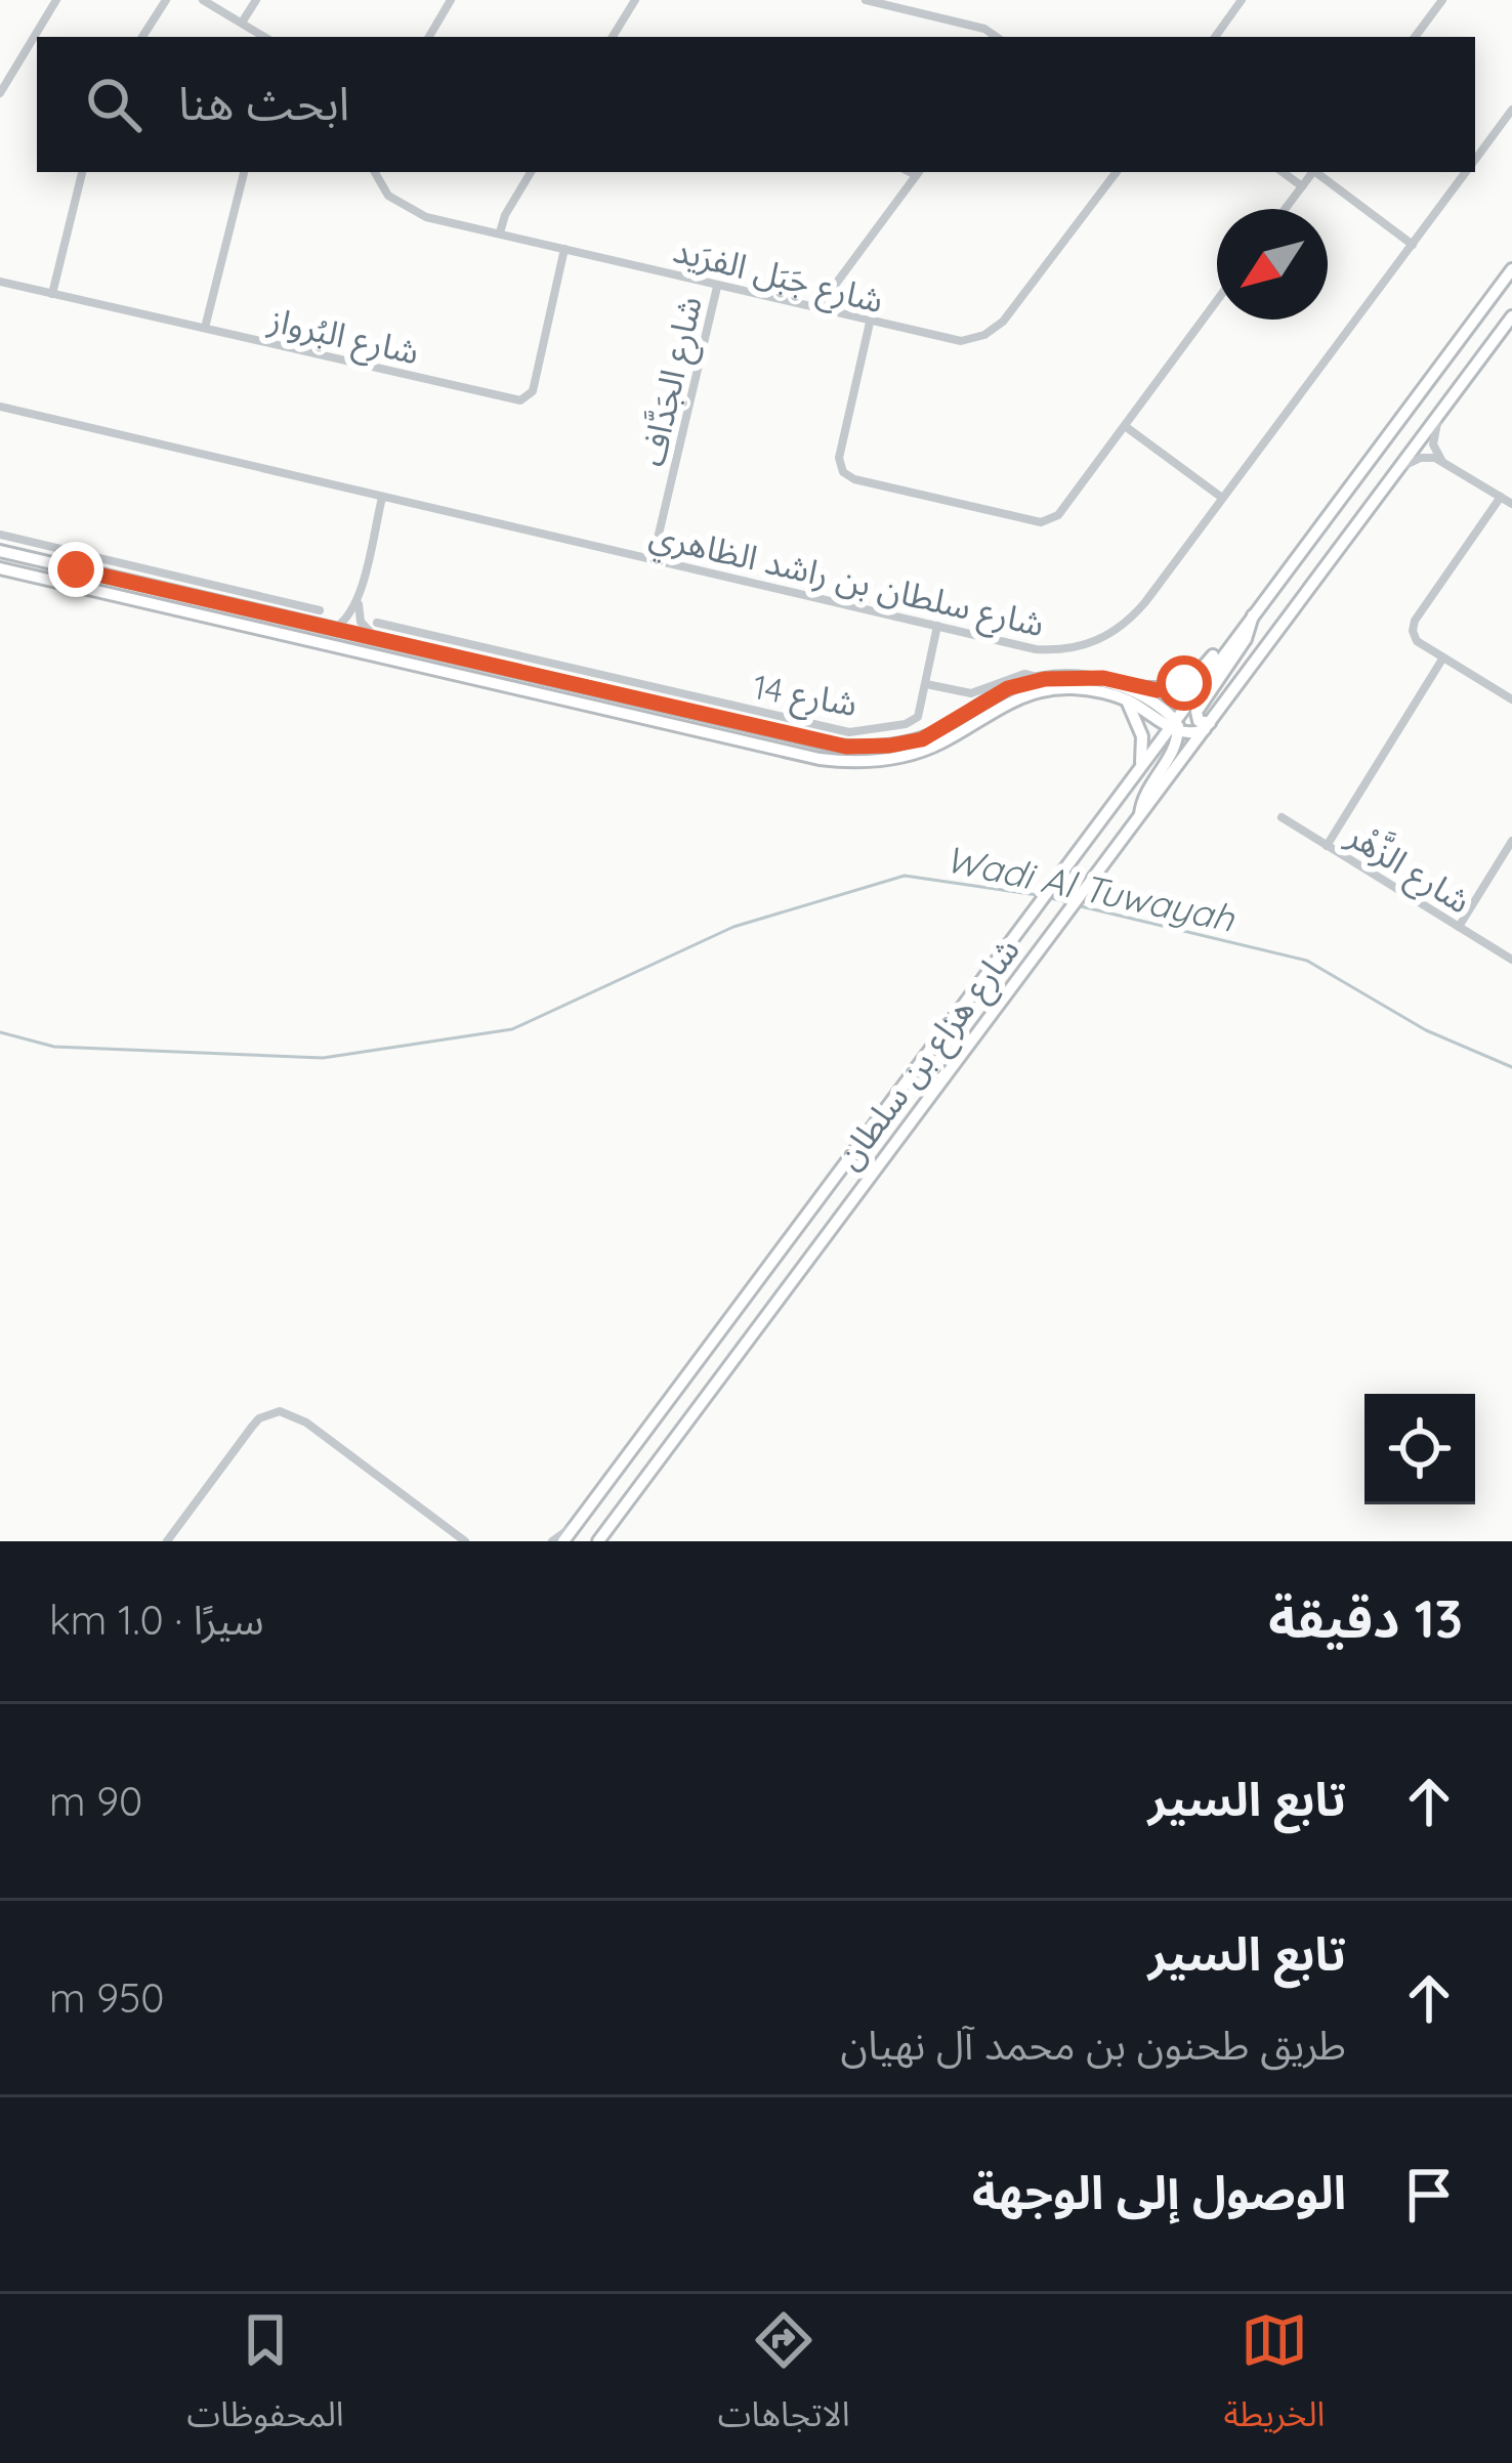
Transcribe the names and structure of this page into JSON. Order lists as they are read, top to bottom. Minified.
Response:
{"streets":{"main road":["شارع هزاع بن سلطان"],"street":["شارع جَبَل الفرَيد","شارع البُرواز","شارع الجَدَّاف","شارع سلطان بن راشد الظاهري","شارع 14","شارع الزَّهْر"]},"crossings":[["شارع جَبَل الفرَيد","شارع البُرواز"],["شارع جَبَل الفرَيد","شارع الجَدَّاف"],["شارع الجَدَّاف","شارع سلطان بن راشد الظاهري"],["شارع سلطان بن راشد الظاهري","شارع 14"]],"water":["Wadi Al Tuwayah"],"north":"bottom left","page":{"search":"ابحث هنا","heading":["13 دقيقة","سيرًا · 1.0 km"],"list":[["تابع السير","90 m"],["تابع السير","طريق طحنون بن محمد آل نهيان","950 m"],"الوصول إلى الوجهة"],"nav":["الخريطة","الاتجاهات","المحفوظات"]}}
